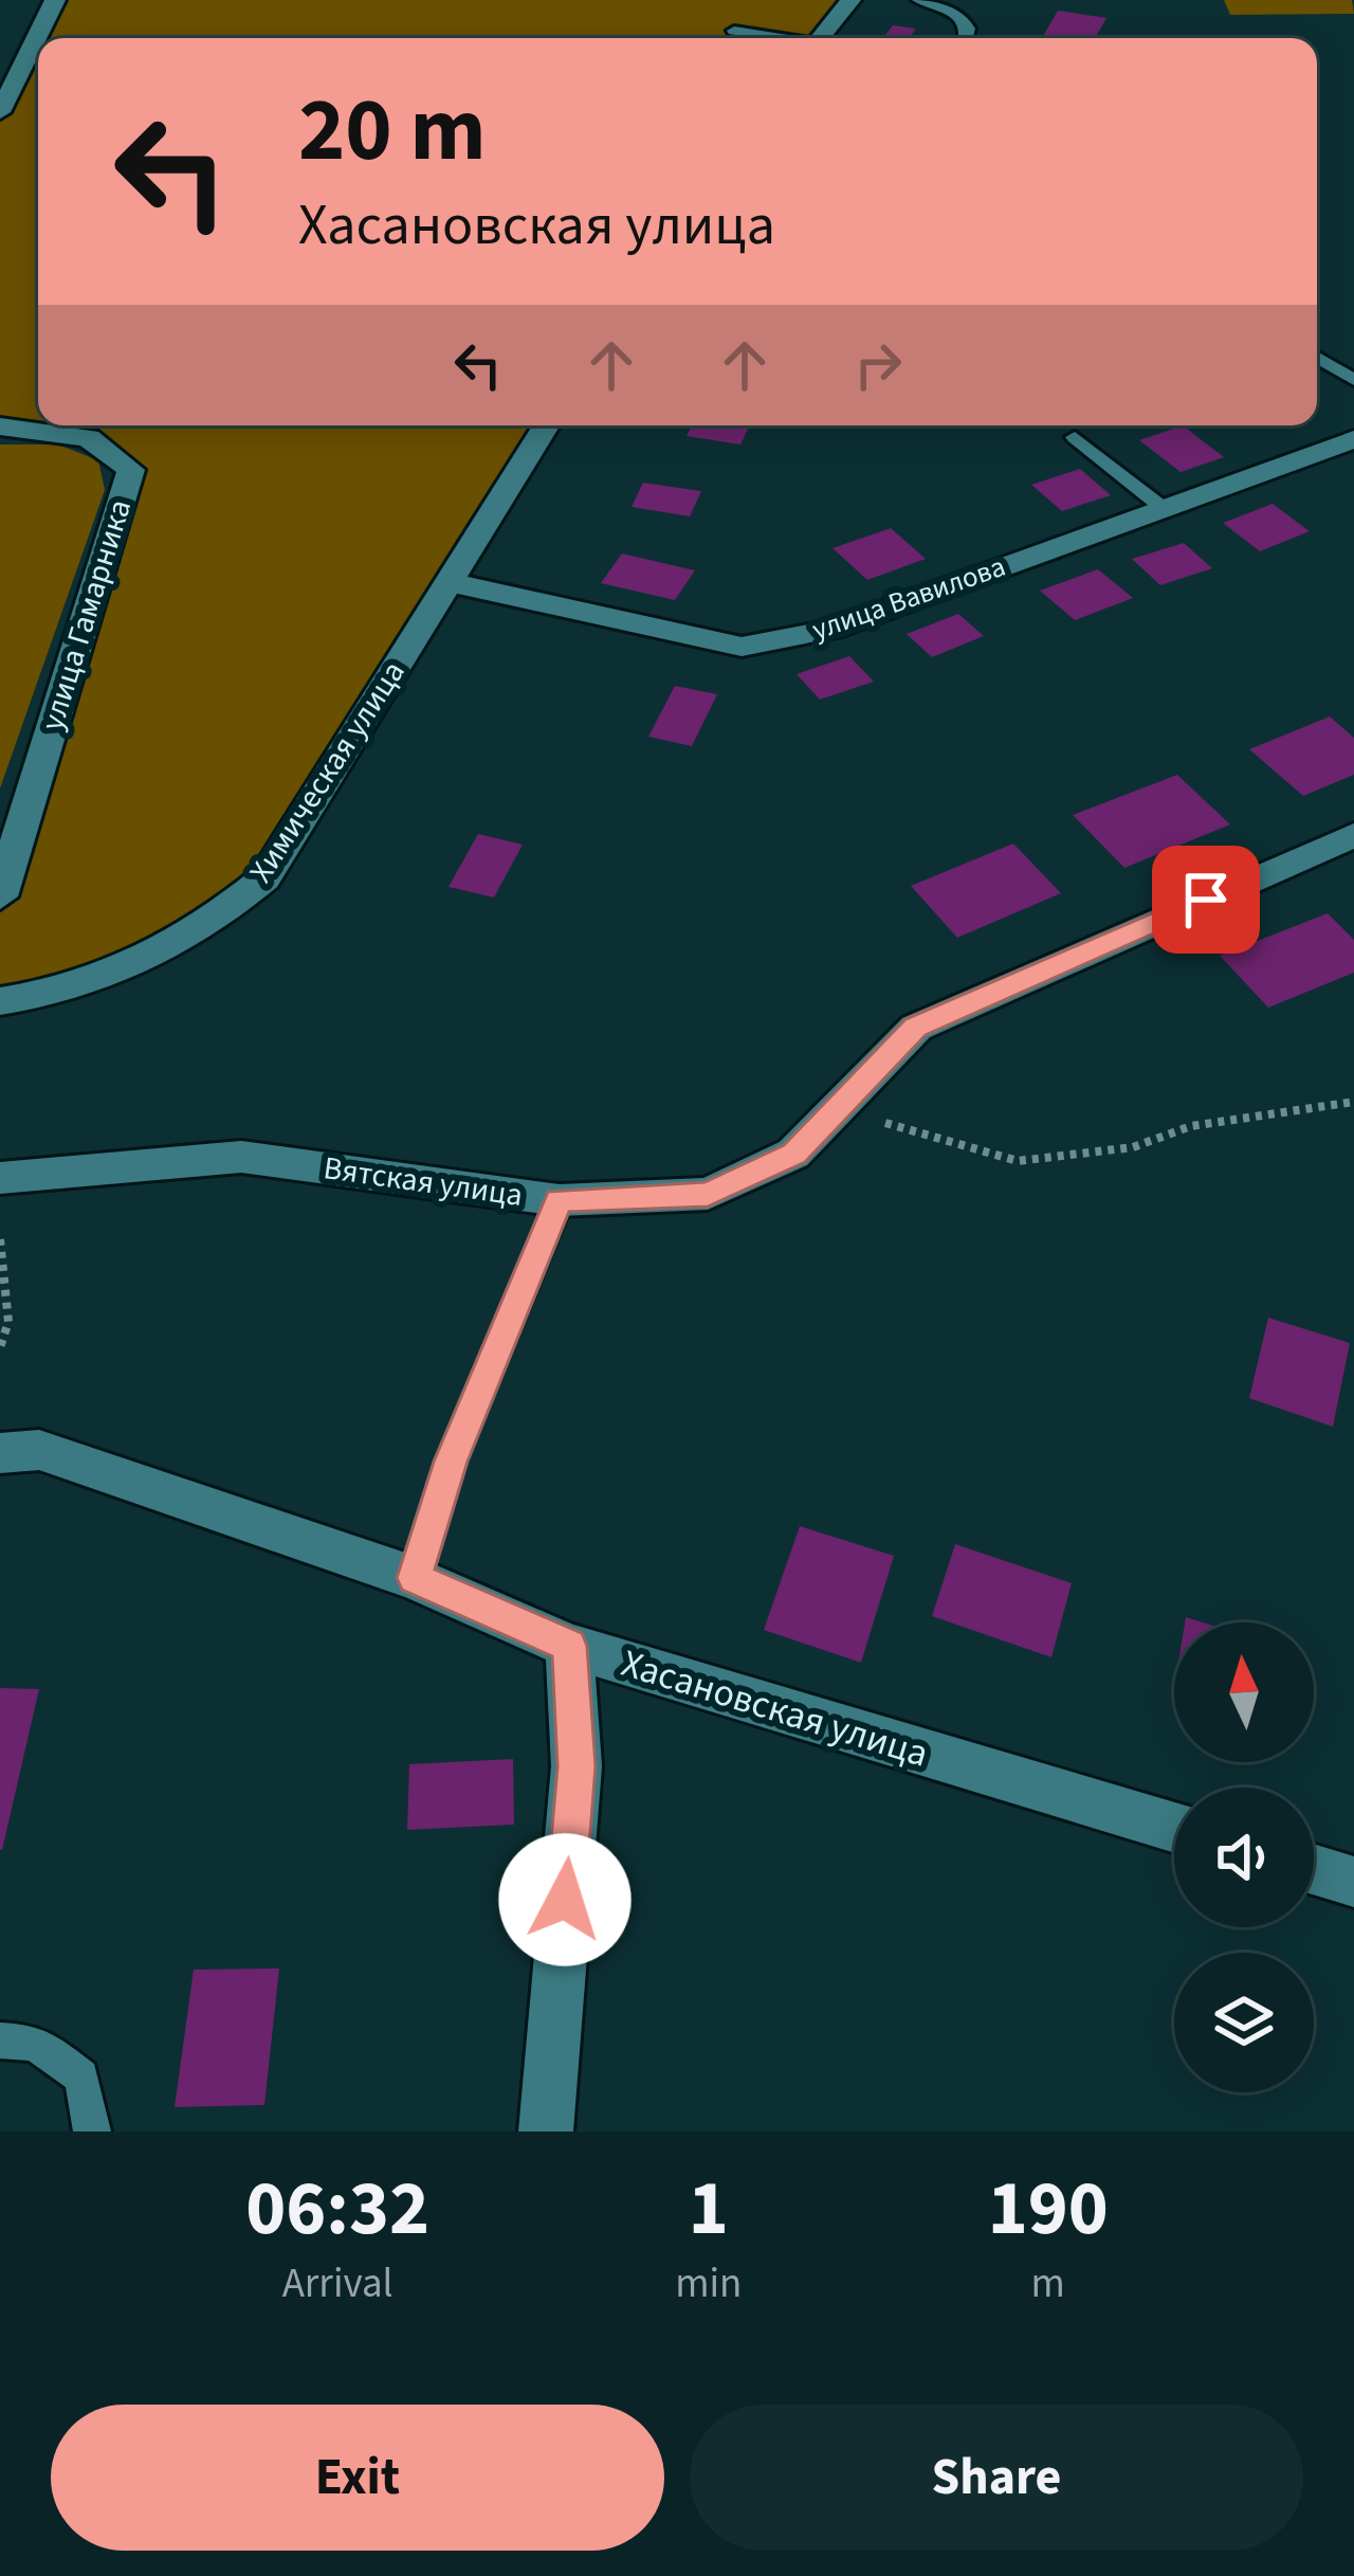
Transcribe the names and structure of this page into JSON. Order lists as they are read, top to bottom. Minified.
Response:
{"streets":{"street":["улица Вавилова","улица Гамарника","Химическая улица","Вятская улица","Хасановская улица"]},"crossings":[["улица Вавилова","Химическая улица"]],"north":"top","page":{"turn":["20 m","Хасановская улица"],"eta":["06:32","Arrival","1","min","190","m"],"buttons":["Exit","Share"]}}
